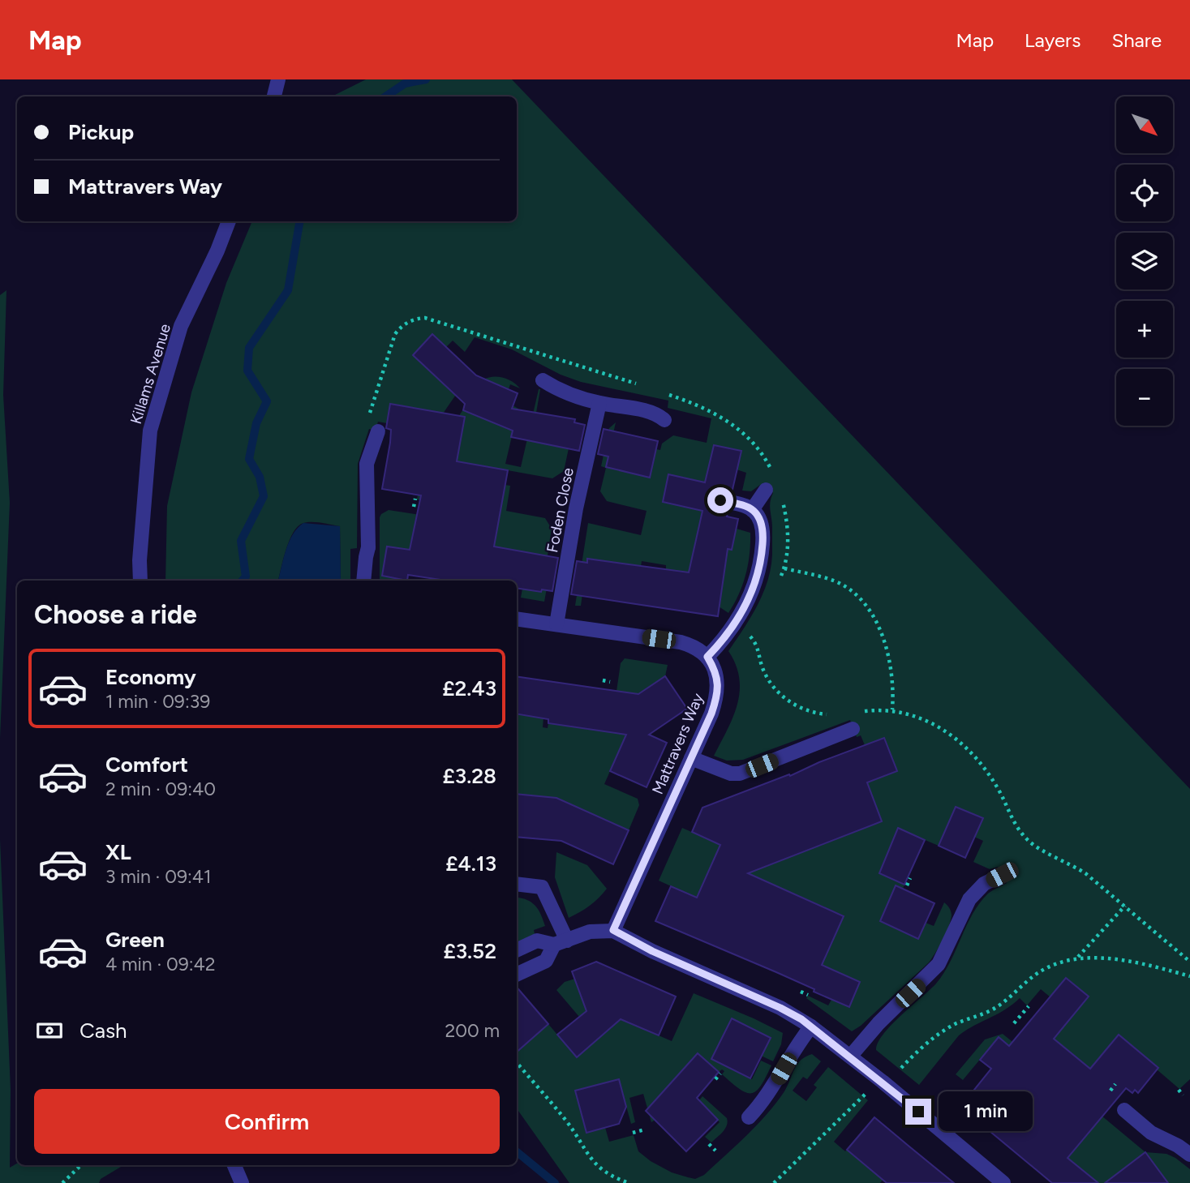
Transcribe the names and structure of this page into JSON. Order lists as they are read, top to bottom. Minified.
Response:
{"streets":{"street":["Killams Avenue","Foden Close","Mattravers Way"]},"north":"bottom right","page":{"header":"Map","nav":["Map","Layers","Share"],"map_buttons":["+","−"],"banner":["Pickup","Mattravers Way"],"heading":"Choose a ride","list":[{"name":"Economy","note":"1 min · 09:39","value":"£2.43"},{"name":"Comfort","note":"2 min · 09:40","value":"£3.28"},{"name":"XL","note":"3 min · 09:41","value":"£4.13"},{"name":"Green","note":"4 min · 09:42","value":"£3.52"}],"pay":["Cash","200 m"],"buttons":"Confirm","bubble":"1 min"}}
